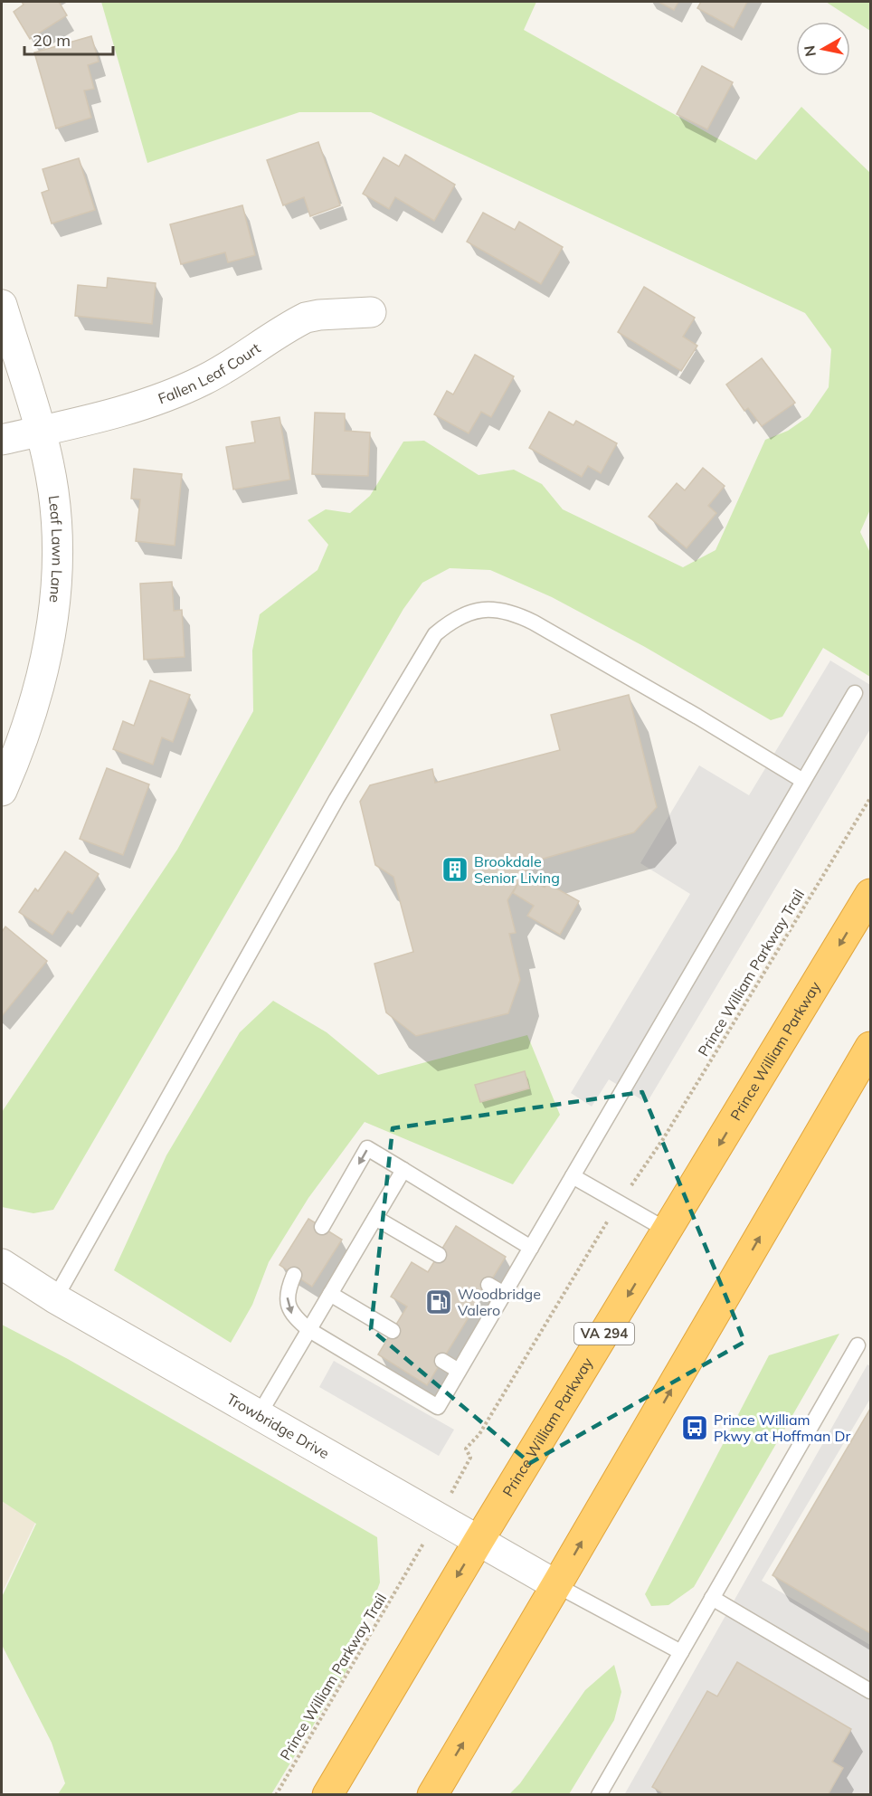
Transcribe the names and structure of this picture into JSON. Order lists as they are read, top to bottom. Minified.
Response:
{"streets":{"highway":["Prince William Parkway","VA 294"],"street":["Fallen Leaf Court","Leaf Lawn Lane","Trowbridge Drive"],"path":["Prince William Parkway Trail"]},"crossings":[["Fallen Leaf Court","Leaf Lawn Lane"],["Prince William Parkway","Trowbridge Drive"]],"places":{"building":["Brookdale Senior Living"],"fuel station":["Woodbridge Valero"],"bus stop":["Prince William Pkwy at Hoffman Dr"]},"scale_bar":"20 m","north":"left"}
